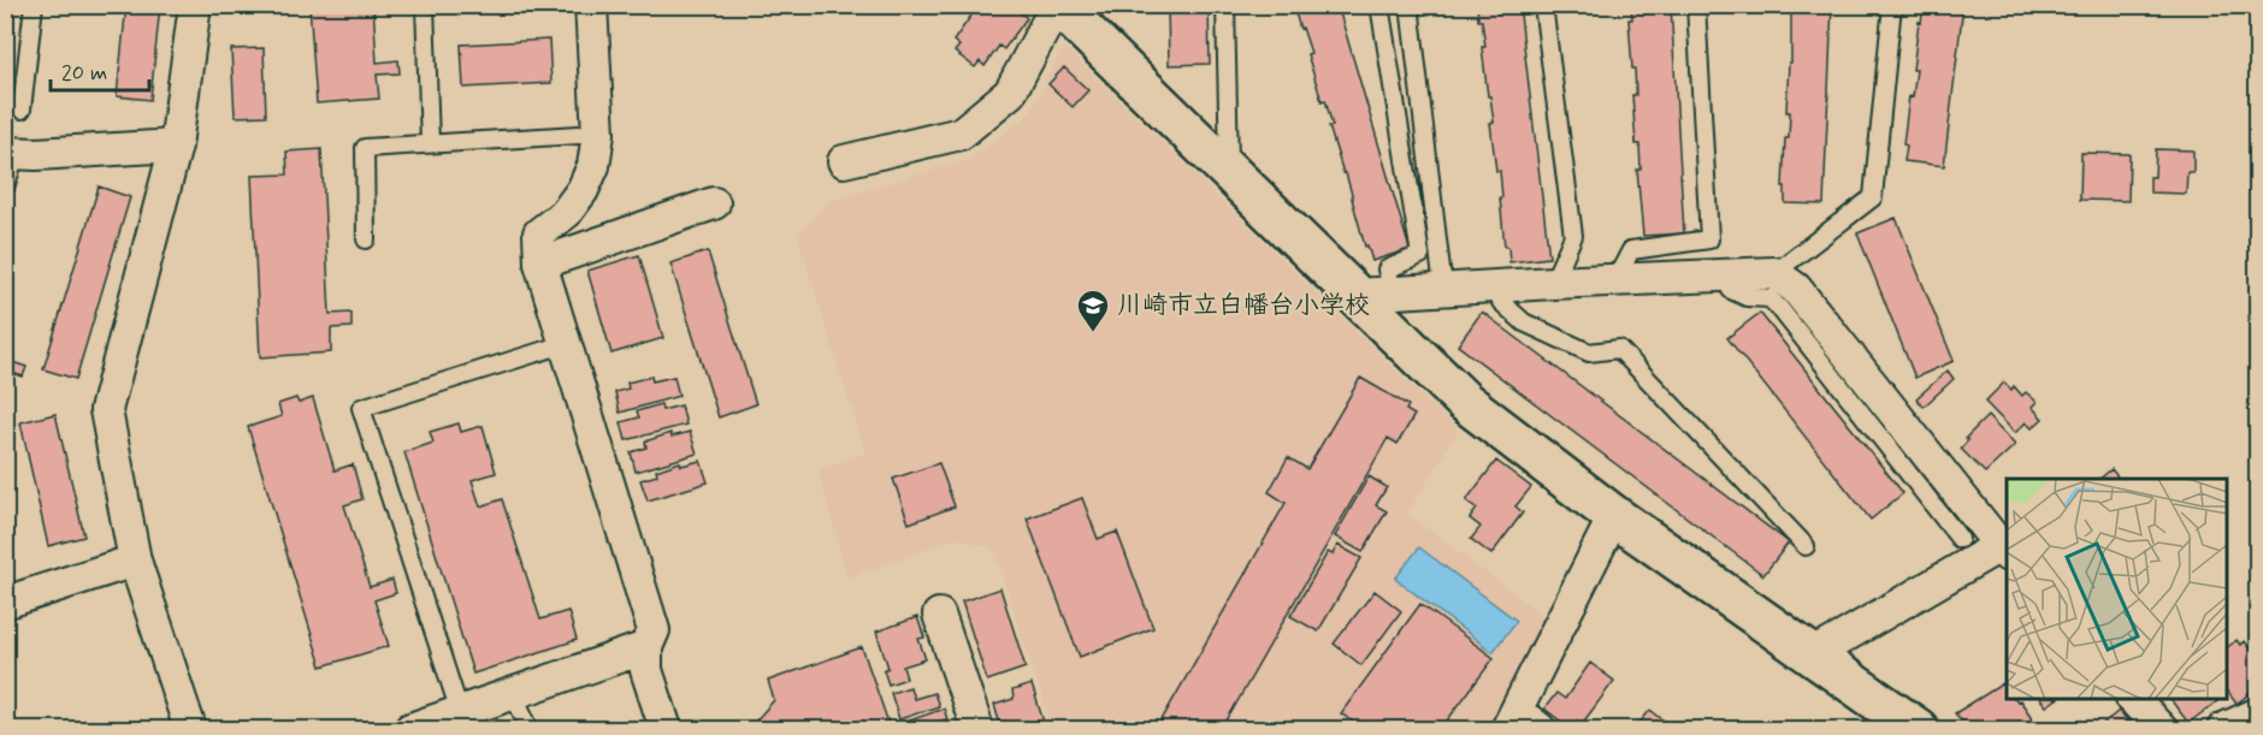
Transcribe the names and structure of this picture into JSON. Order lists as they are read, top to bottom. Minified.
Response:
{"places":{"school or university":["川崎市立白幡台小学校"]},"scale_bar":"20 m"}
